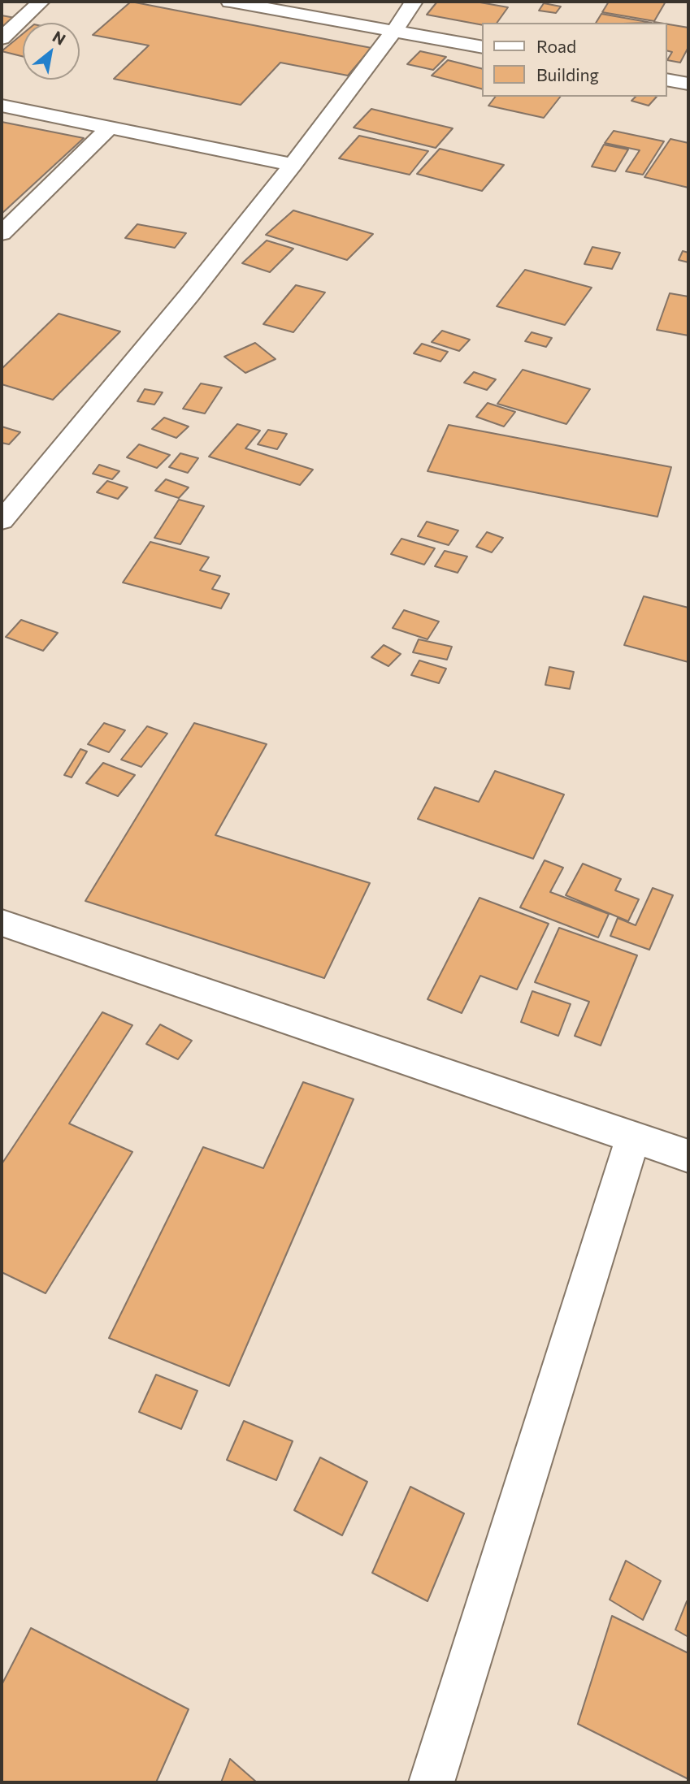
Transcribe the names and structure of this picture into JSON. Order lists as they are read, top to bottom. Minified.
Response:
{"legend":["Road","Building"],"north":"top right"}
